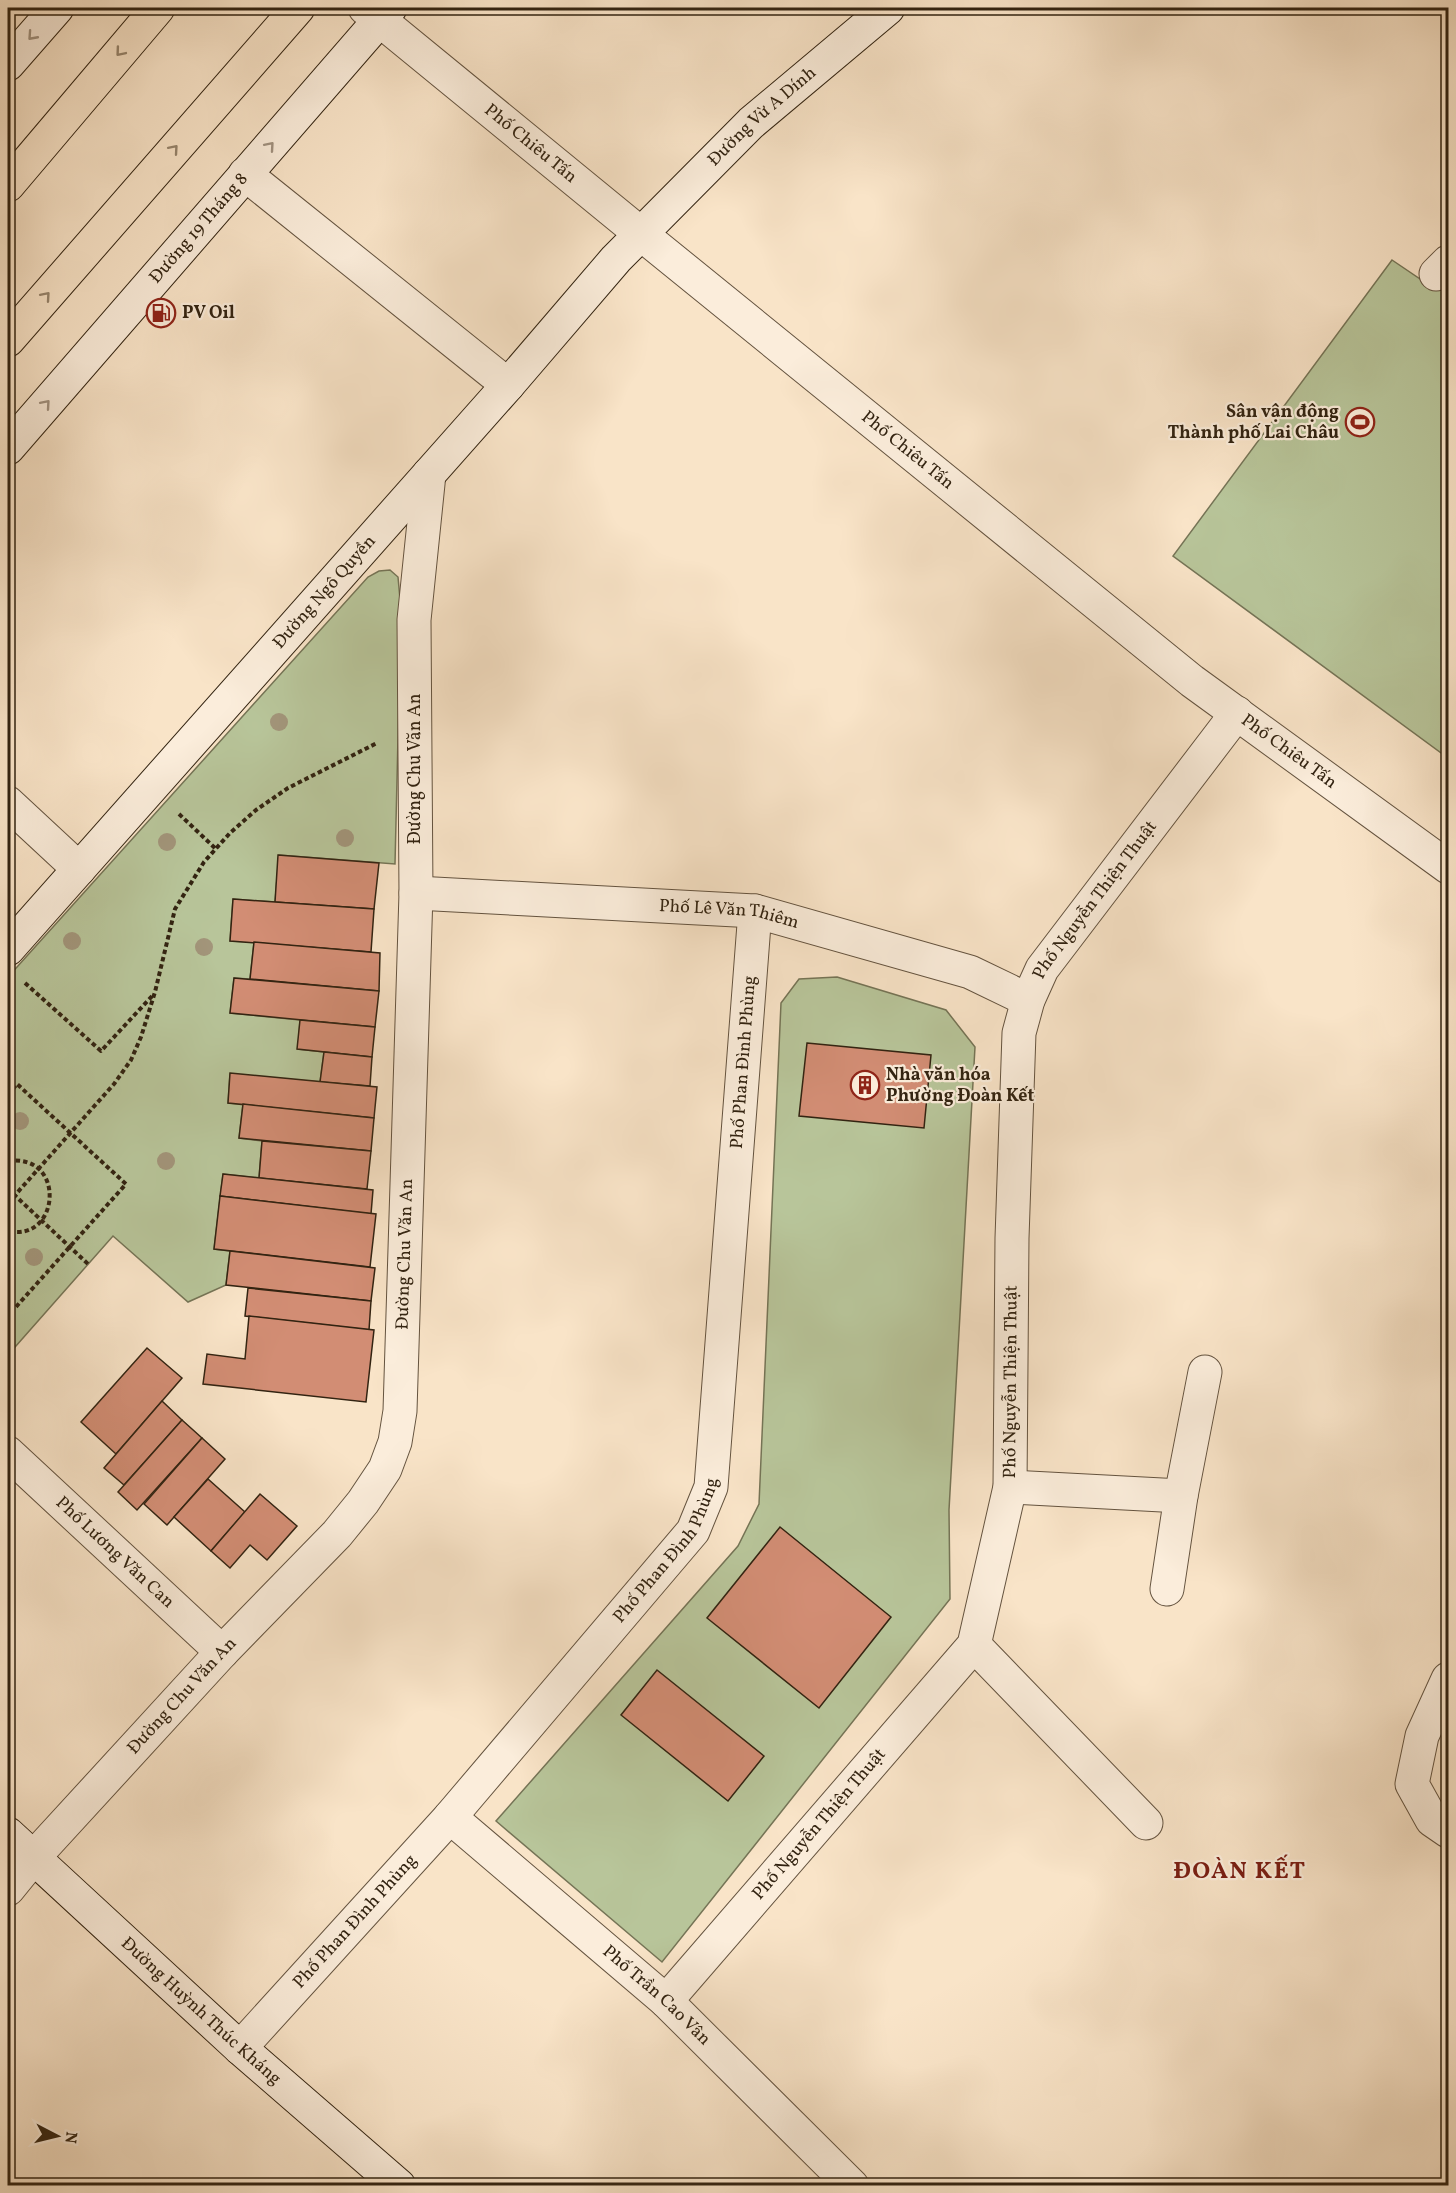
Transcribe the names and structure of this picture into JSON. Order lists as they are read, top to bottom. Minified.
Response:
{"streets":{"street":["Đường Vừ A Dính","Phố Chiêu Tấn","Đường 19 Tháng 8","Đường Ngô Quyền","Đường Chu Văn An","Phố Nguyễn Thiện Thuật","Phố Lê Văn Thiêm","Phố Phan Đình Phùng","Phố Lương Văn Can","Phố Trần Cao Vân","Đường Huỳnh Thúc Kháng"]},"crossings":[["Đường Vừ A Dính","Phố Chiêu Tấn"],["Đường Vừ A Dính","Đường Ngô Quyền"],["Phố Chiêu Tấn","Đường 19 Tháng 8"],["Phố Chiêu Tấn","Đường Ngô Quyền"],["Phố Chiêu Tấn","Phố Nguyễn Thiện Thuật"],["Đường Ngô Quyền","Đường Chu Văn An"],["Đường Chu Văn An","Phố Lê Văn Thiêm"],["Đường Chu Văn An","Phố Lương Văn Can"],["Đường Chu Văn An","Đường Huỳnh Thúc Kháng"],["Phố Nguyễn Thiện Thuật","Phố Lê Văn Thiêm"],["Phố Nguyễn Thiện Thuật","Phố Trần Cao Vân"],["Phố Lê Văn Thiêm","Phố Phan Đình Phùng"],["Phố Phan Đình Phùng","Phố Trần Cao Vân"],["Phố Phan Đình Phùng","Đường Huỳnh Thúc Kháng"]],"one_way":["Đường 19 Tháng 8"],"districts":["ĐOÀN KẾT"],"places":{"fuel station":["PV Oil"],"sports":["Sân vận động Thành phố Lai Châu"],"building":["Nhà văn hóa Phường Đoàn Kết"]},"north":"right"}
